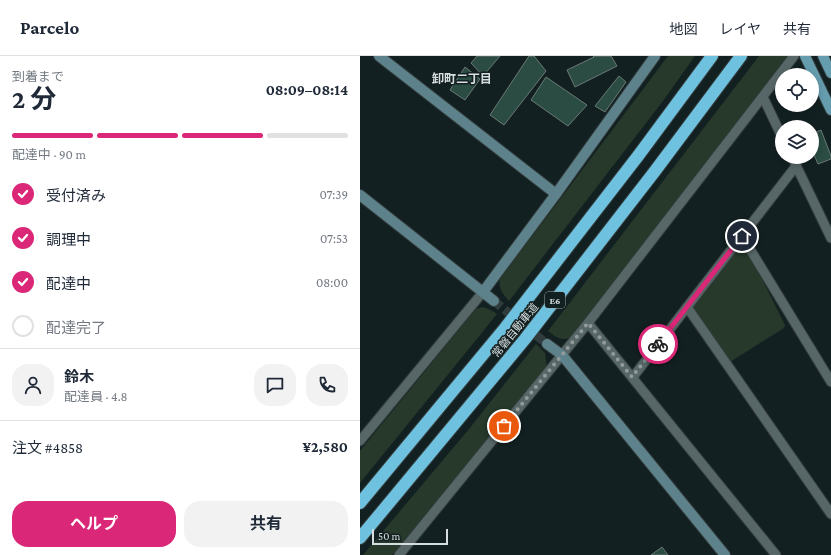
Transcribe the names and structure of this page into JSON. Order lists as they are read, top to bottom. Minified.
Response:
{"streets":{"highway":["E6","常磐自動車道"]},"districts":["卸町二丁目"],"scale_bar":"50 m","page":{"header":"Parcelo","nav":["地図","レイヤ","共有"],"heading":["2 分","到着まで","08:09–08:14"],"panel":["鈴木","配達員 · 4.8","注文 #4858","¥2,580"],"bar":"配達中 · 90 m","list":[["受付済み","07:39"],["調理中","07:53"],["配達中","08:00"],"配達完了"],"buttons":["ヘルプ","共有"],"scale":"50 m"}}
